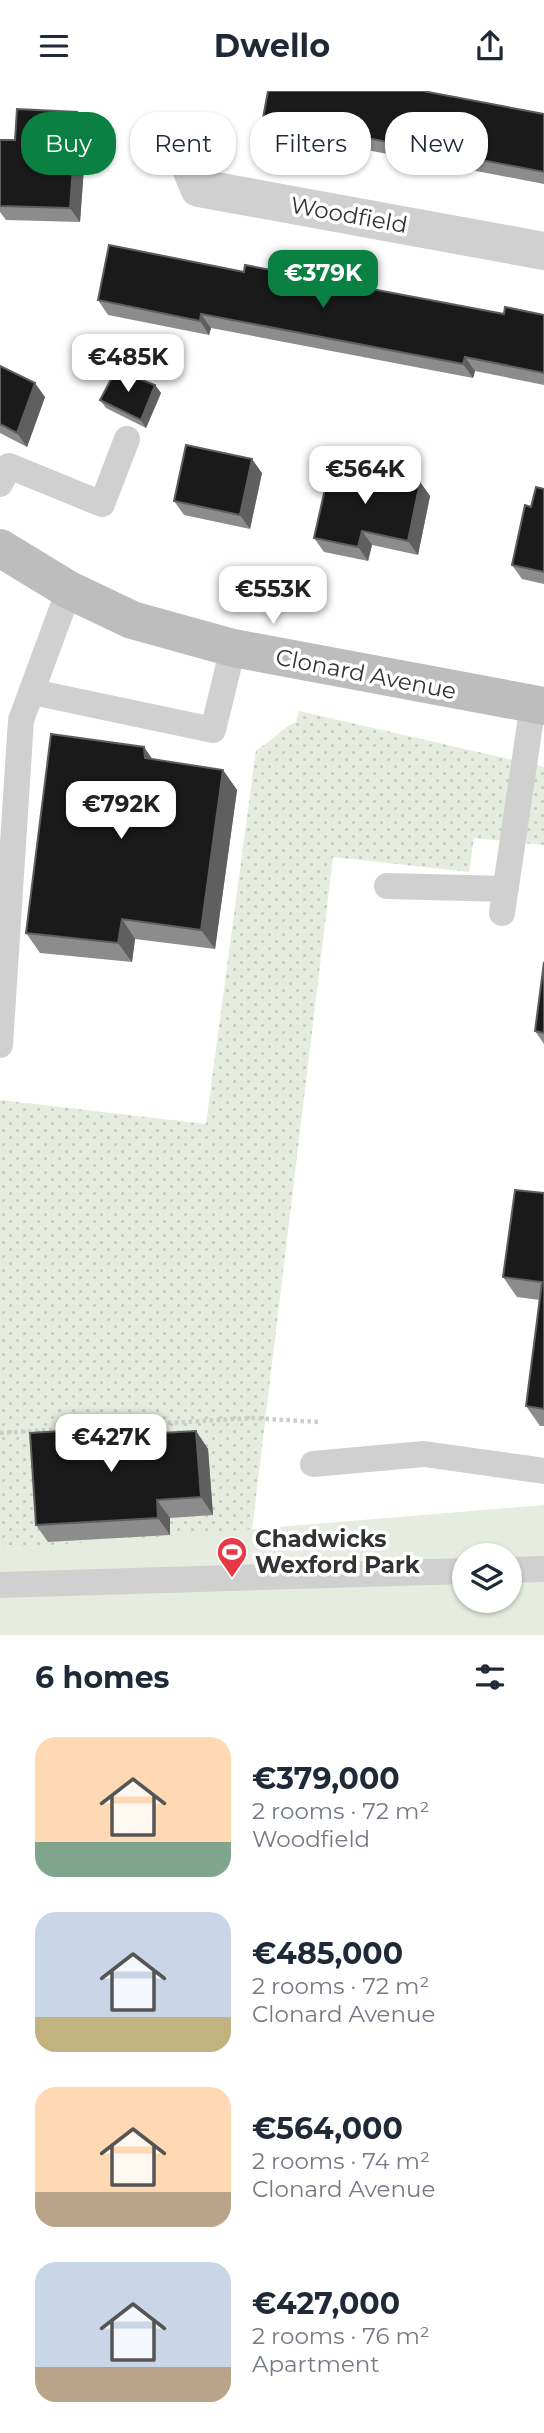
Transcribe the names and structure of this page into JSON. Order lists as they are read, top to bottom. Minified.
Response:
{"streets":{"street":["Woodfield","Clonard Avenue"]},"places":{"sports":["Chadwicks Wexford Park"]},"page":{"header":"Dwello","chip":["Buy","Rent","Filters","New"],"price":["€379K","€485K","€564K","€553K","€792K","€427K"],"heading":"6 homes","list":[{"name":"€379,000","note":"2 rooms · 72 m² · Woodfield"},{"name":"€485,000","note":"2 rooms · 72 m² · Clonard Avenue"},{"name":"€564,000","note":"2 rooms · 74 m² · Clonard Avenue"},{"name":"€427,000","note":"2 rooms · 76 m² · Apartment"}]}}
